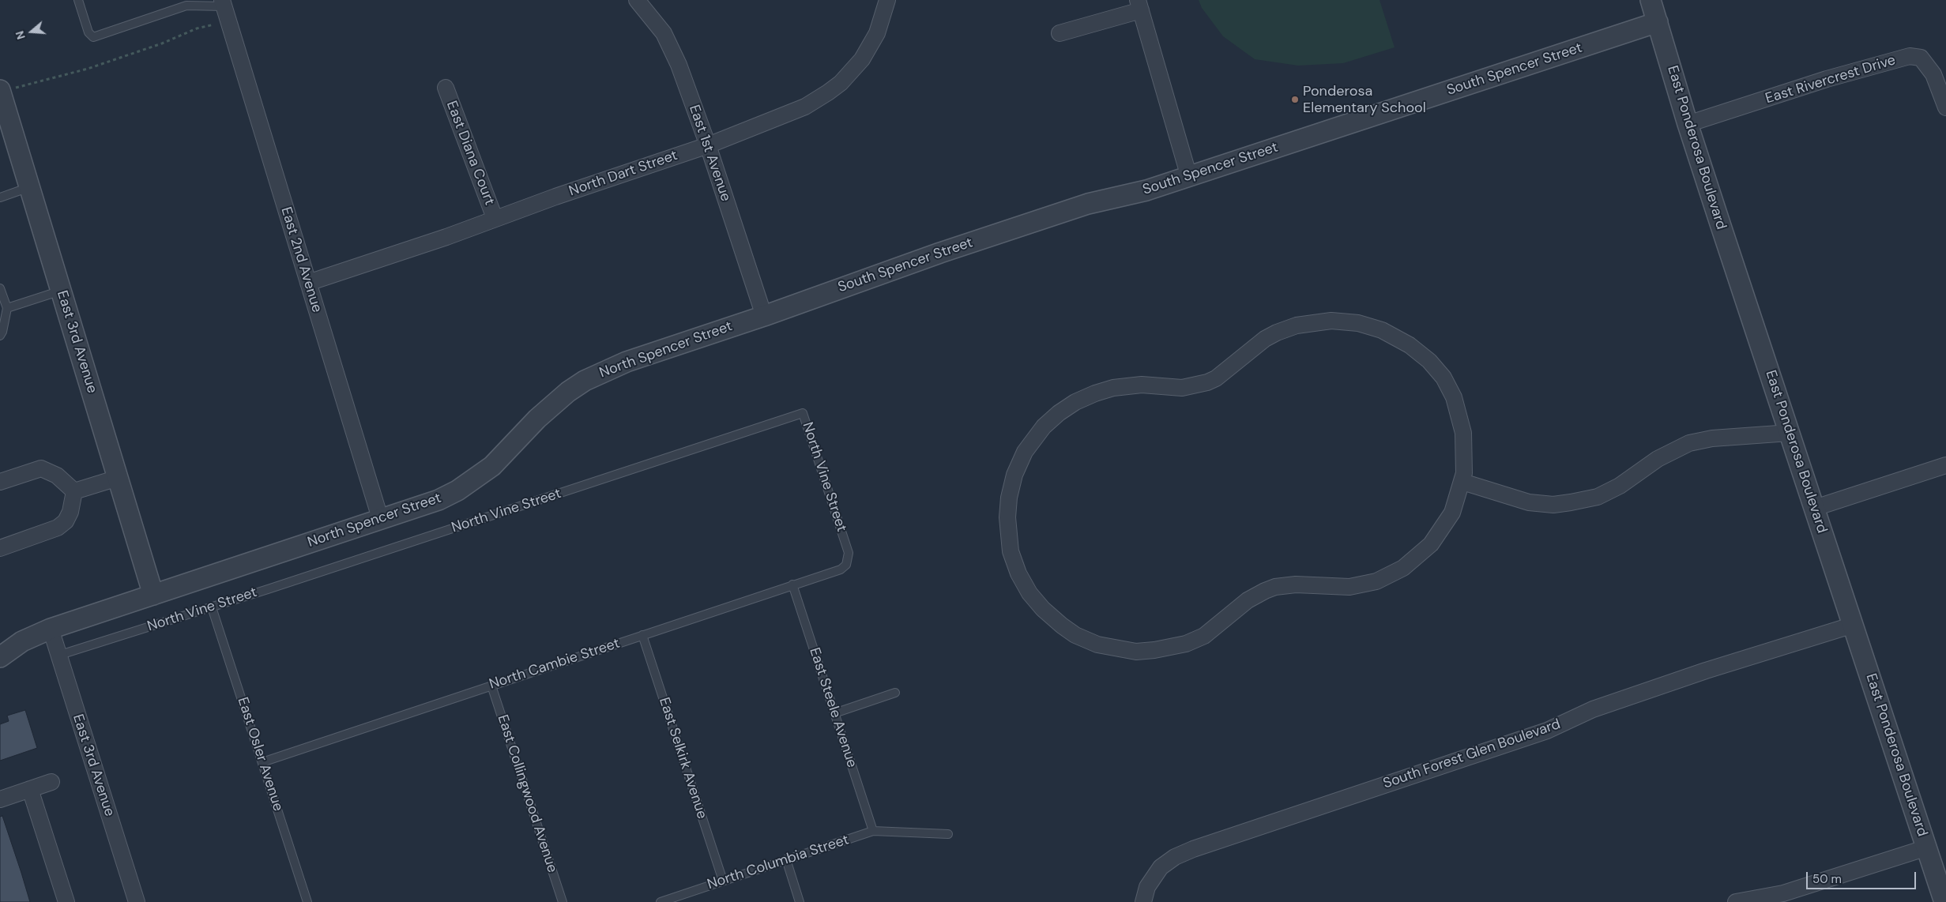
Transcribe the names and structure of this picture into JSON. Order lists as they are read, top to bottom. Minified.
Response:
{"streets":{"street":["South Spencer Street","East Rivercrest Drive","East Ponderosa Boulevard","East Diana Court","East 1st Avenue","North Dart Street","East 2nd Avenue","East 3rd Avenue","North Spencer Street","South Forest Glen Boulevard"],"lane":["North Vine Street","North Cambie Street","East Steele Avenue","East Osler Avenue","East Selkirk Avenue","East Collingwood Avenue","North Columbia Street"]},"crossings":[["South Spencer Street","East Ponderosa Boulevard"],["South Spencer Street","East 1st Avenue"],["South Spencer Street","North Spencer Street"],["East Rivercrest Drive","East Ponderosa Boulevard"],["East Ponderosa Boulevard","South Forest Glen Boulevard"],["East Diana Court","North Dart Street"],["East 1st Avenue","North Dart Street"],["East 1st Avenue","North Spencer Street"],["North Dart Street","East 2nd Avenue"],["East 2nd Avenue","North Spencer Street"],["East 3rd Avenue","North Spencer Street"],["East 3rd Avenue","North Vine Street"],["North Vine Street","North Cambie Street"],["North Vine Street","East Osler Avenue"],["North Cambie Street","East Steele Avenue"],["North Cambie Street","East Osler Avenue"],["North Cambie Street","East Selkirk Avenue"],["North Cambie Street","East Collingwood Avenue"],["East Steele Avenue","North Columbia Street"],["East Selkirk Avenue","North Columbia Street"]],"places":["Ponderosa Elementary School"],"scale_bar":"50 m","north":"left"}
